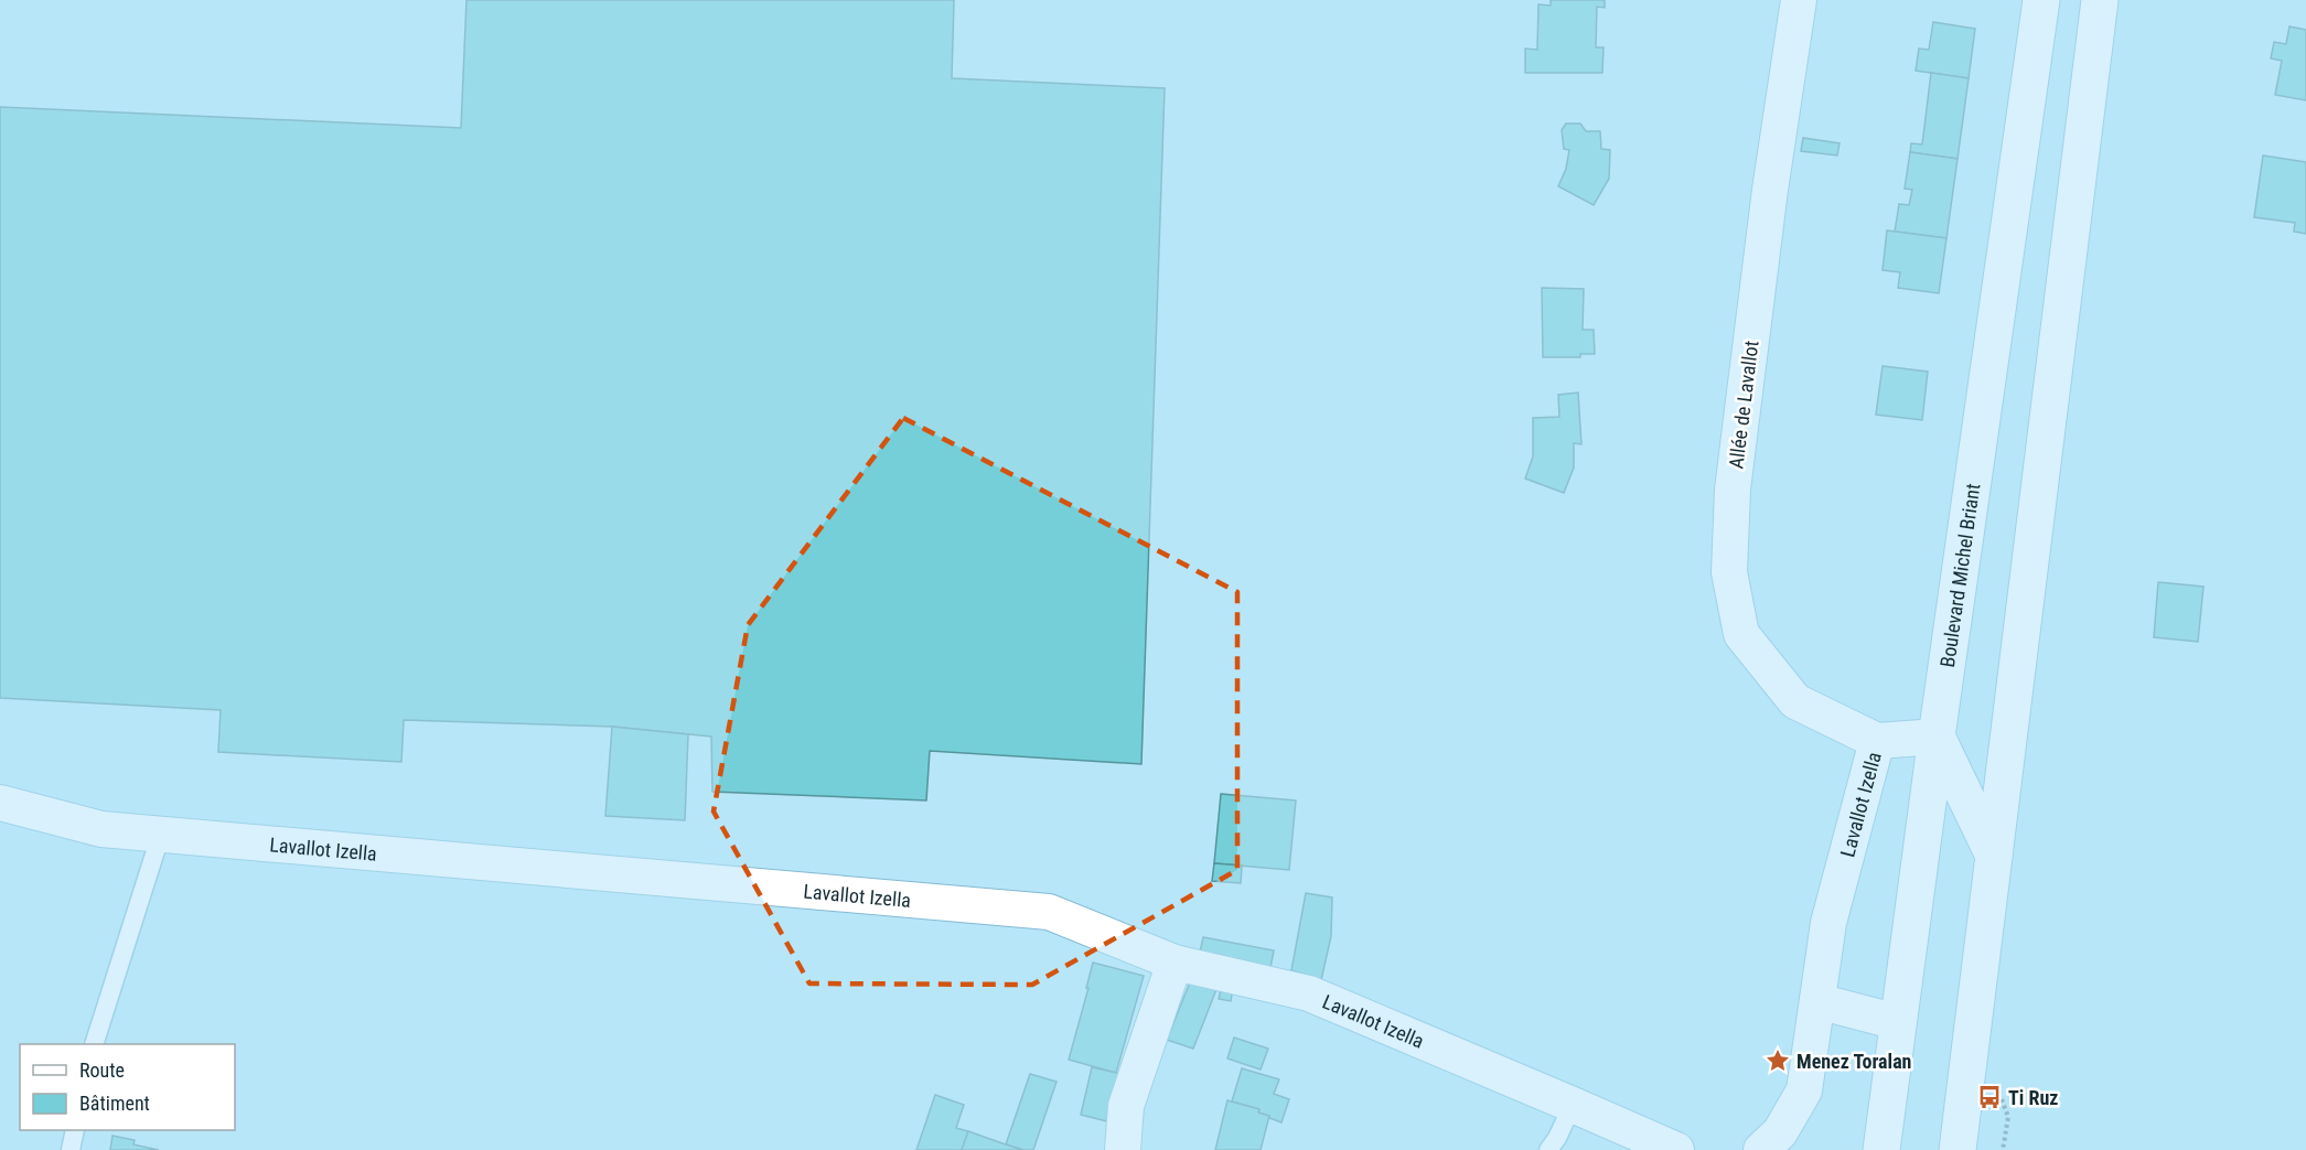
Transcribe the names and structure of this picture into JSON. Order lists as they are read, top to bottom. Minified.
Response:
{"streets":{"main road":["Boulevard Michel Briant"],"street":["Allée de Lavallot","Lavallot Izella"]},"crossings":[["Allée de Lavallot","Lavallot Izella"],["Boulevard Michel Briant","Lavallot Izella"]],"places":{"place":["Menez Toralan"],"bus stop":["Ti Ruz"]},"legend":["Route","Bâtiment"]}
